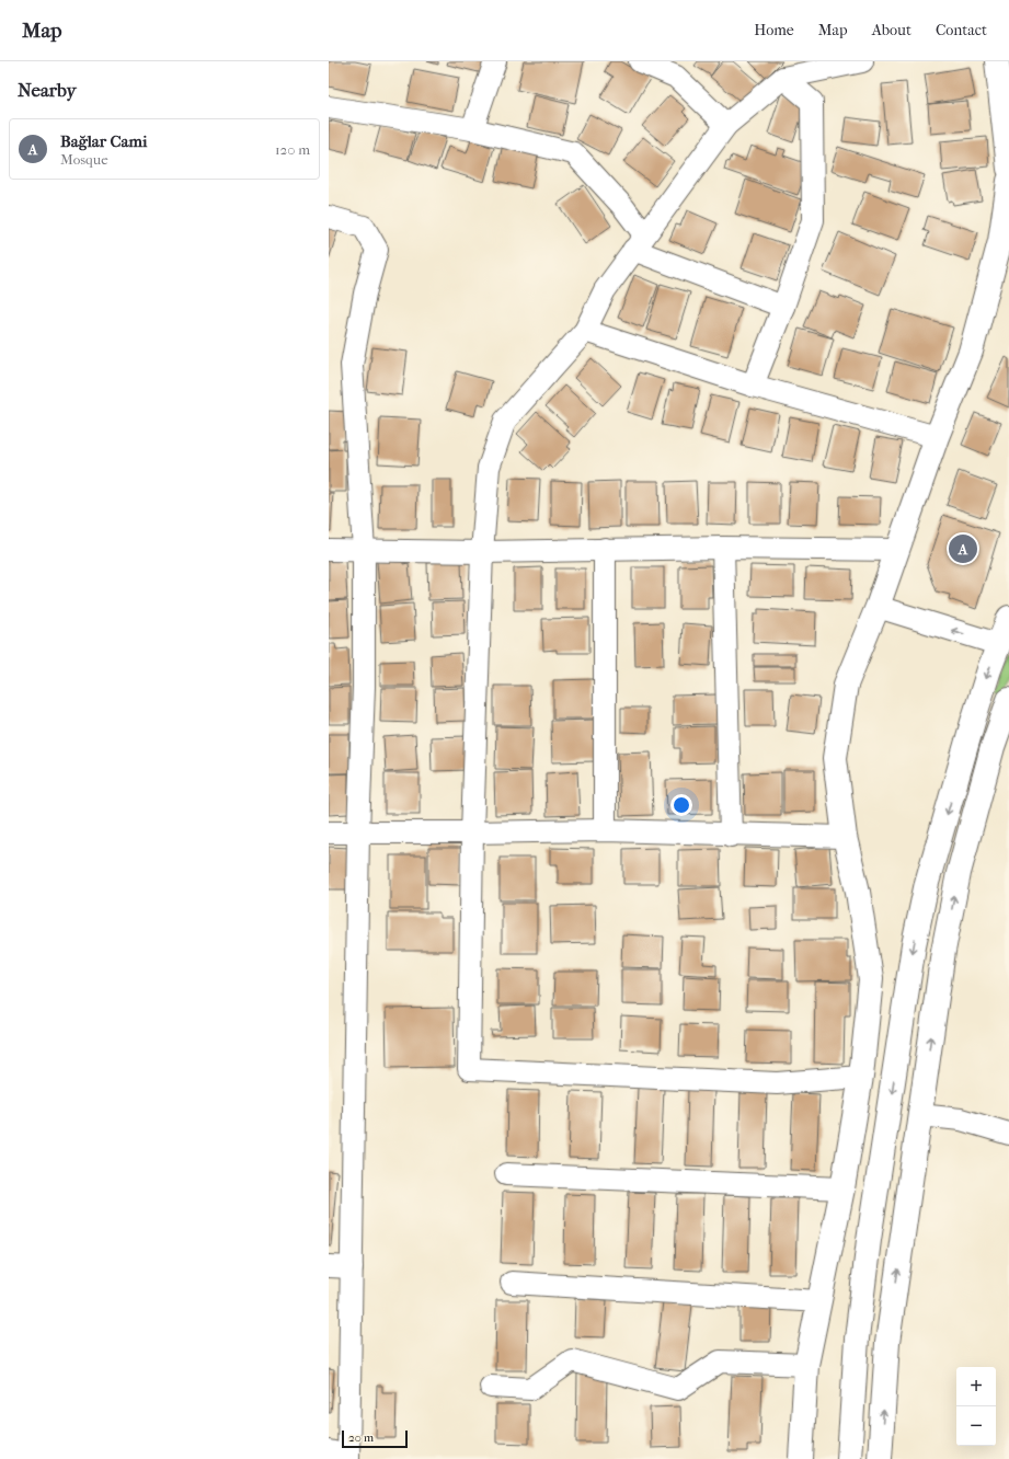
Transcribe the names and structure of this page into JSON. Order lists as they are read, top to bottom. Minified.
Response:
{"scale_bar":"20 m","page":{"header":"Map","nav":["Home","Map","About","Contact"],"heading":"Nearby","list":[{"mark":"A","name":"Bağlar Cami","note":"Mosque","value":"120 m"}],"pins":"A","map_buttons":["+","−"],"scale":"20 m"}}
